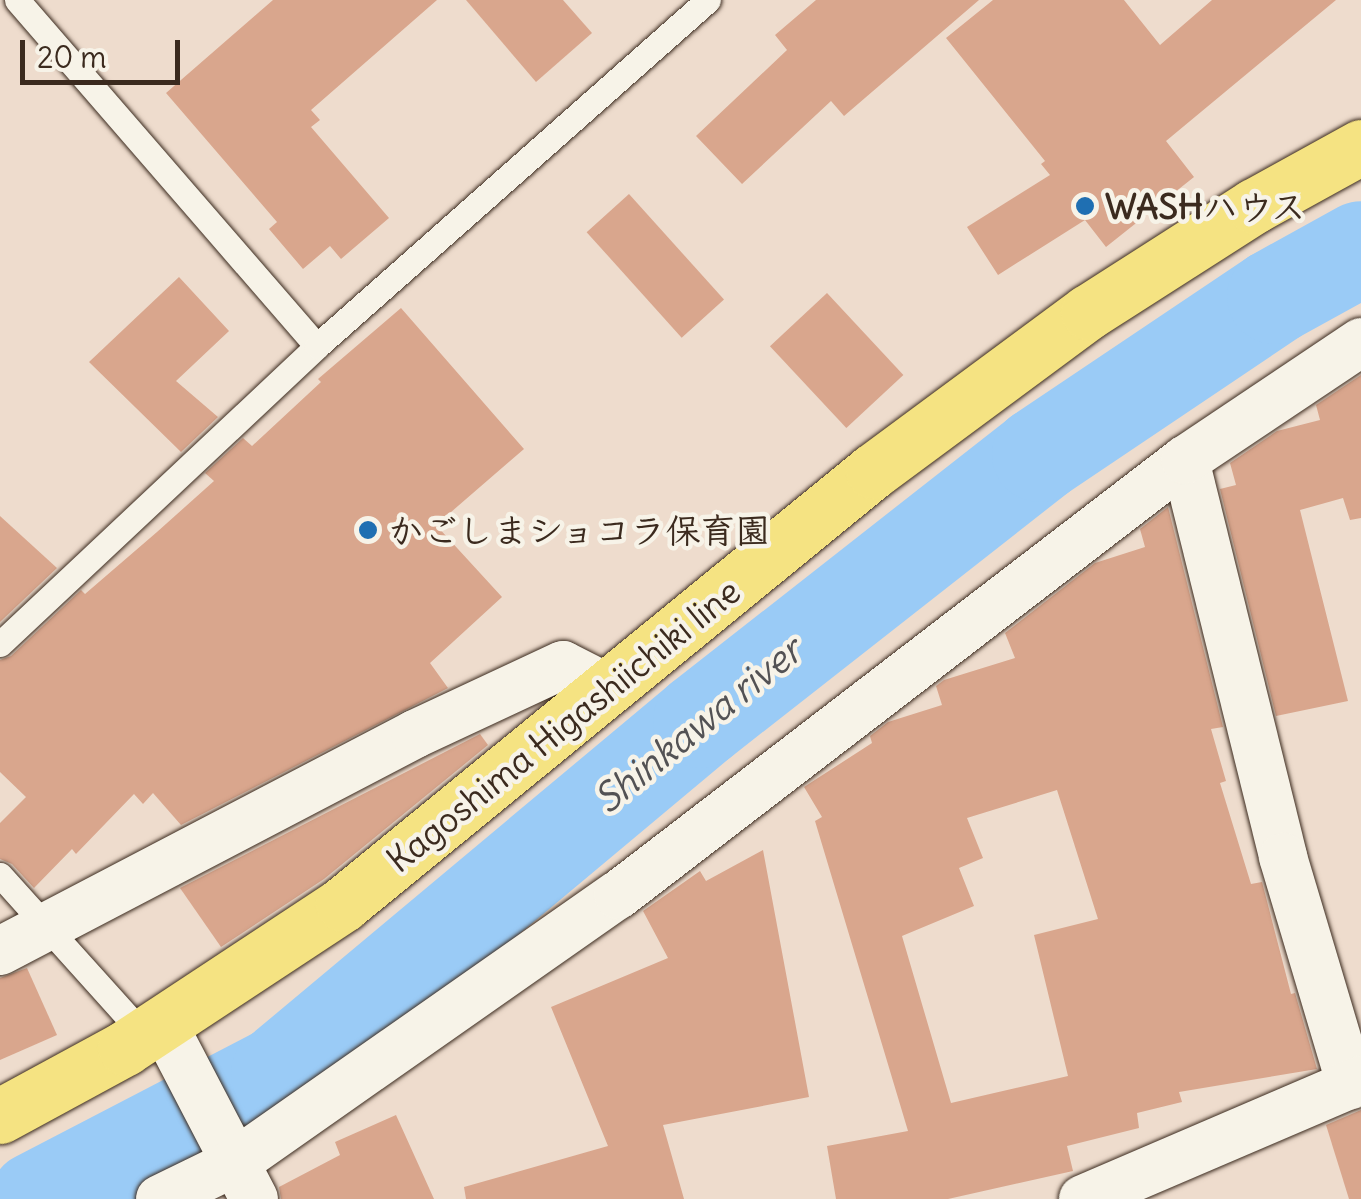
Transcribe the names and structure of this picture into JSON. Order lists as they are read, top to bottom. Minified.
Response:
{"streets":{"main road":["Kagoshima Higashiichiki line"]},"water":["Shinkawa river"],"places":["WASHハウス","かごしまショコラ保育園"],"scale_bar":"20 m"}
